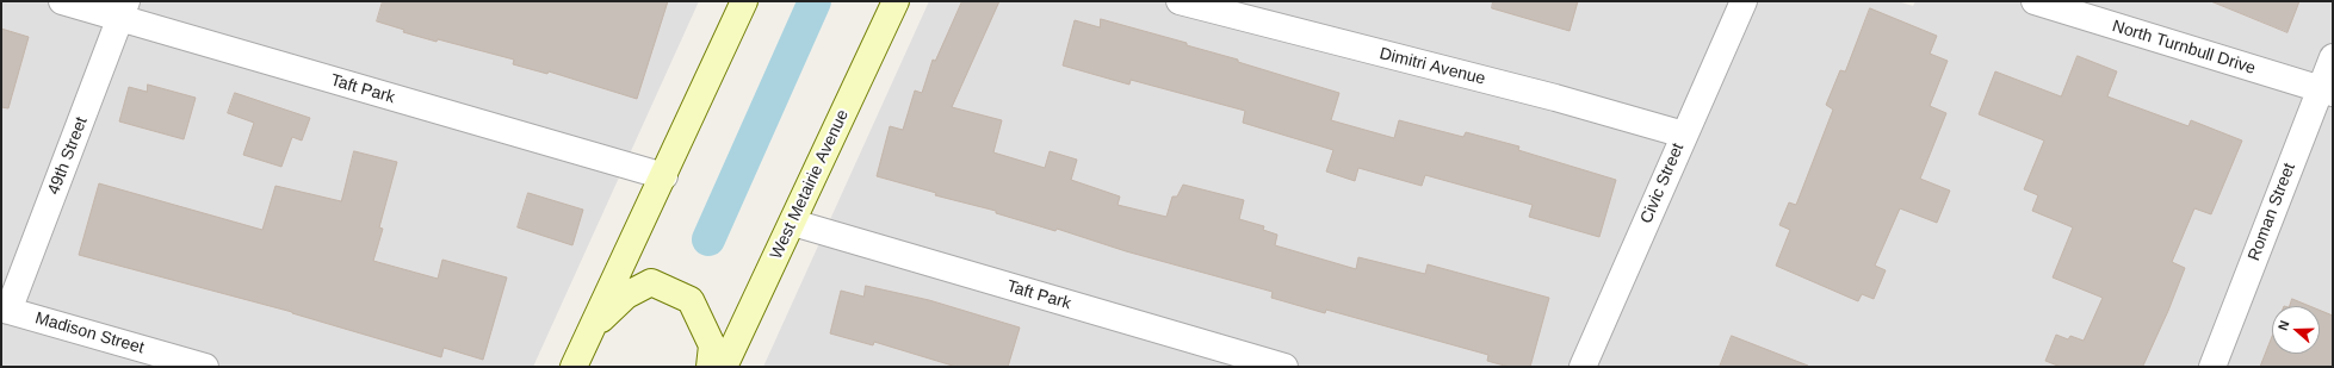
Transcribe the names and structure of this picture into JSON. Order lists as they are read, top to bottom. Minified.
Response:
{"streets":{"main road":["West Metairie Avenue"],"street":["North Turnbull Drive","Dimitri Avenue","Taft Park","49th Street","Civic Street","Roman Street","Madison Street"]},"crossings":[["North Turnbull Drive","Roman Street"],["Dimitri Avenue","Civic Street"],["Taft Park","49th Street"],["Taft Park","West Metairie Avenue"],["49th Street","Madison Street"]],"north":"left"}
